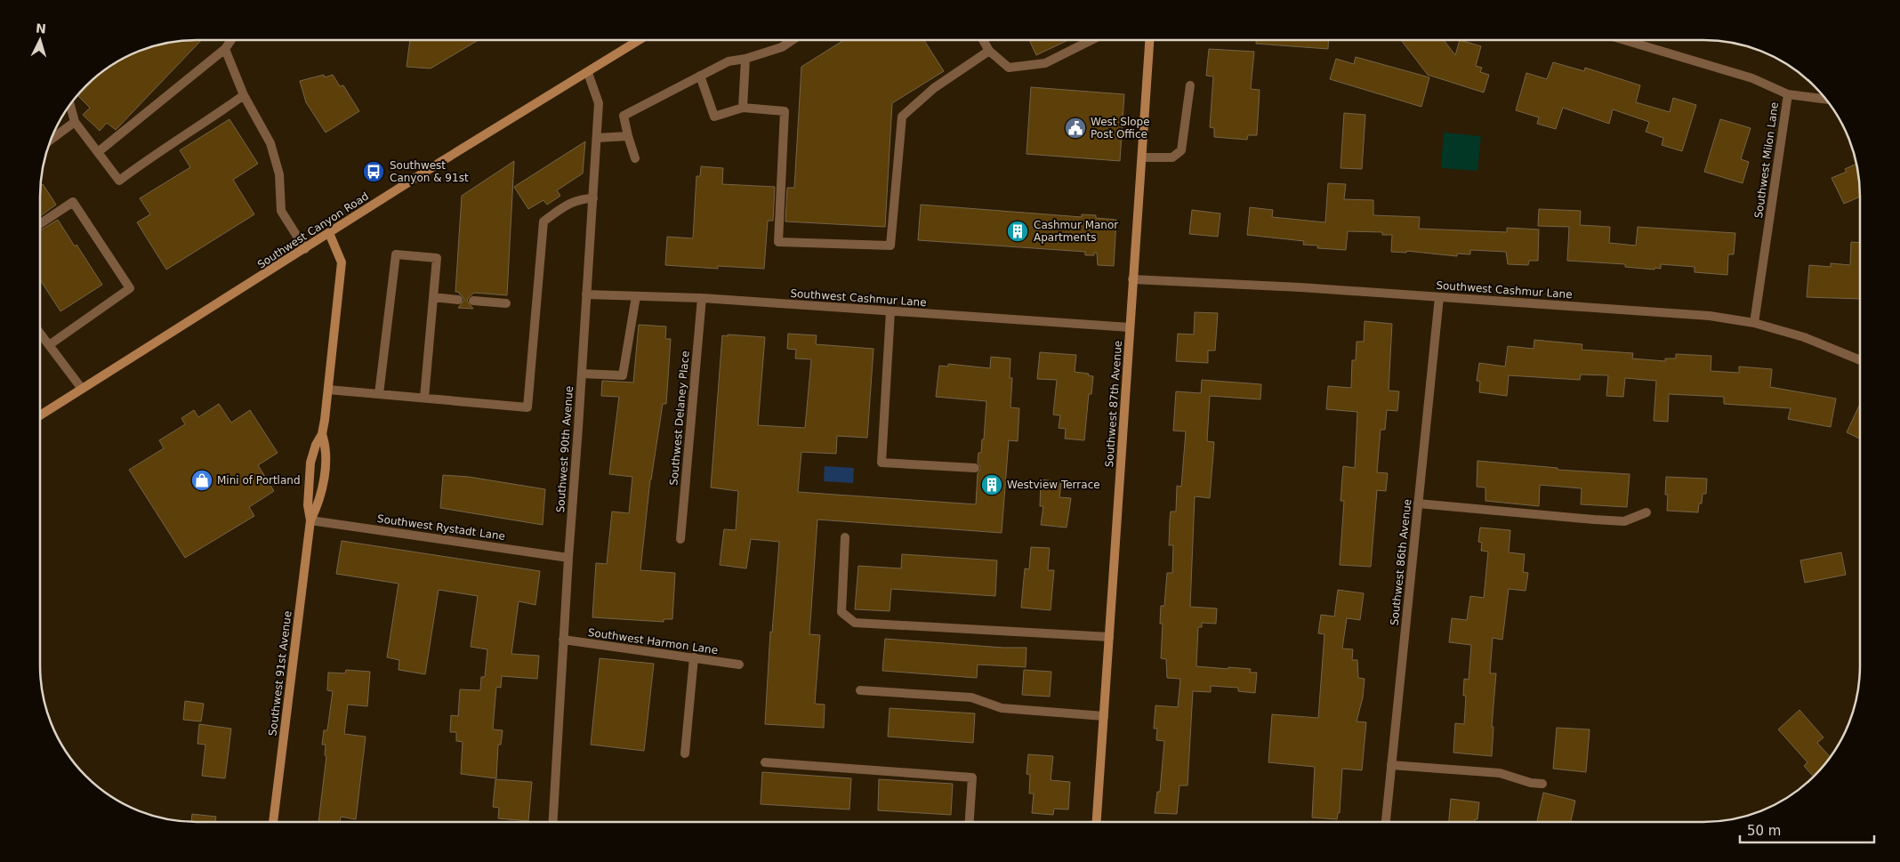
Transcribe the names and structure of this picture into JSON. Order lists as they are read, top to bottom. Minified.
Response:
{"streets":{"street":["Southwest Milon Lane","Southwest Canyon Road","Southwest Cashmur Lane","Southwest 87th Avenue","Southwest Delaney Place","Southwest 90th Avenue","Southwest Rystadt Lane","Southwest 86th Avenue","Southwest Harmon Lane","Southwest 91st Avenue"]},"crossings":[["Southwest Milon Lane","Southwest Cashmur Lane"],["Southwest Canyon Road","Southwest 90th Avenue"],["Southwest Canyon Road","Southwest 91st Avenue"],["Southwest Cashmur Lane","Southwest 87th Avenue"],["Southwest Cashmur Lane","Southwest Delaney Place"],["Southwest Cashmur Lane","Southwest 90th Avenue"],["Southwest Cashmur Lane","Southwest 86th Avenue"],["Southwest 90th Avenue","Southwest Rystadt Lane"],["Southwest 90th Avenue","Southwest Harmon Lane"],["Southwest Rystadt Lane","Southwest 91st Avenue"]],"places":{"public building":["West Slope Post Office"],"bus stop":["Southwest Canyon & 91st"],"building":["Cashmur Manor Apartments","Westview Terrace"],"shop":["Mini of Portland"]},"scale_bar":"50 m","north":"top"}
